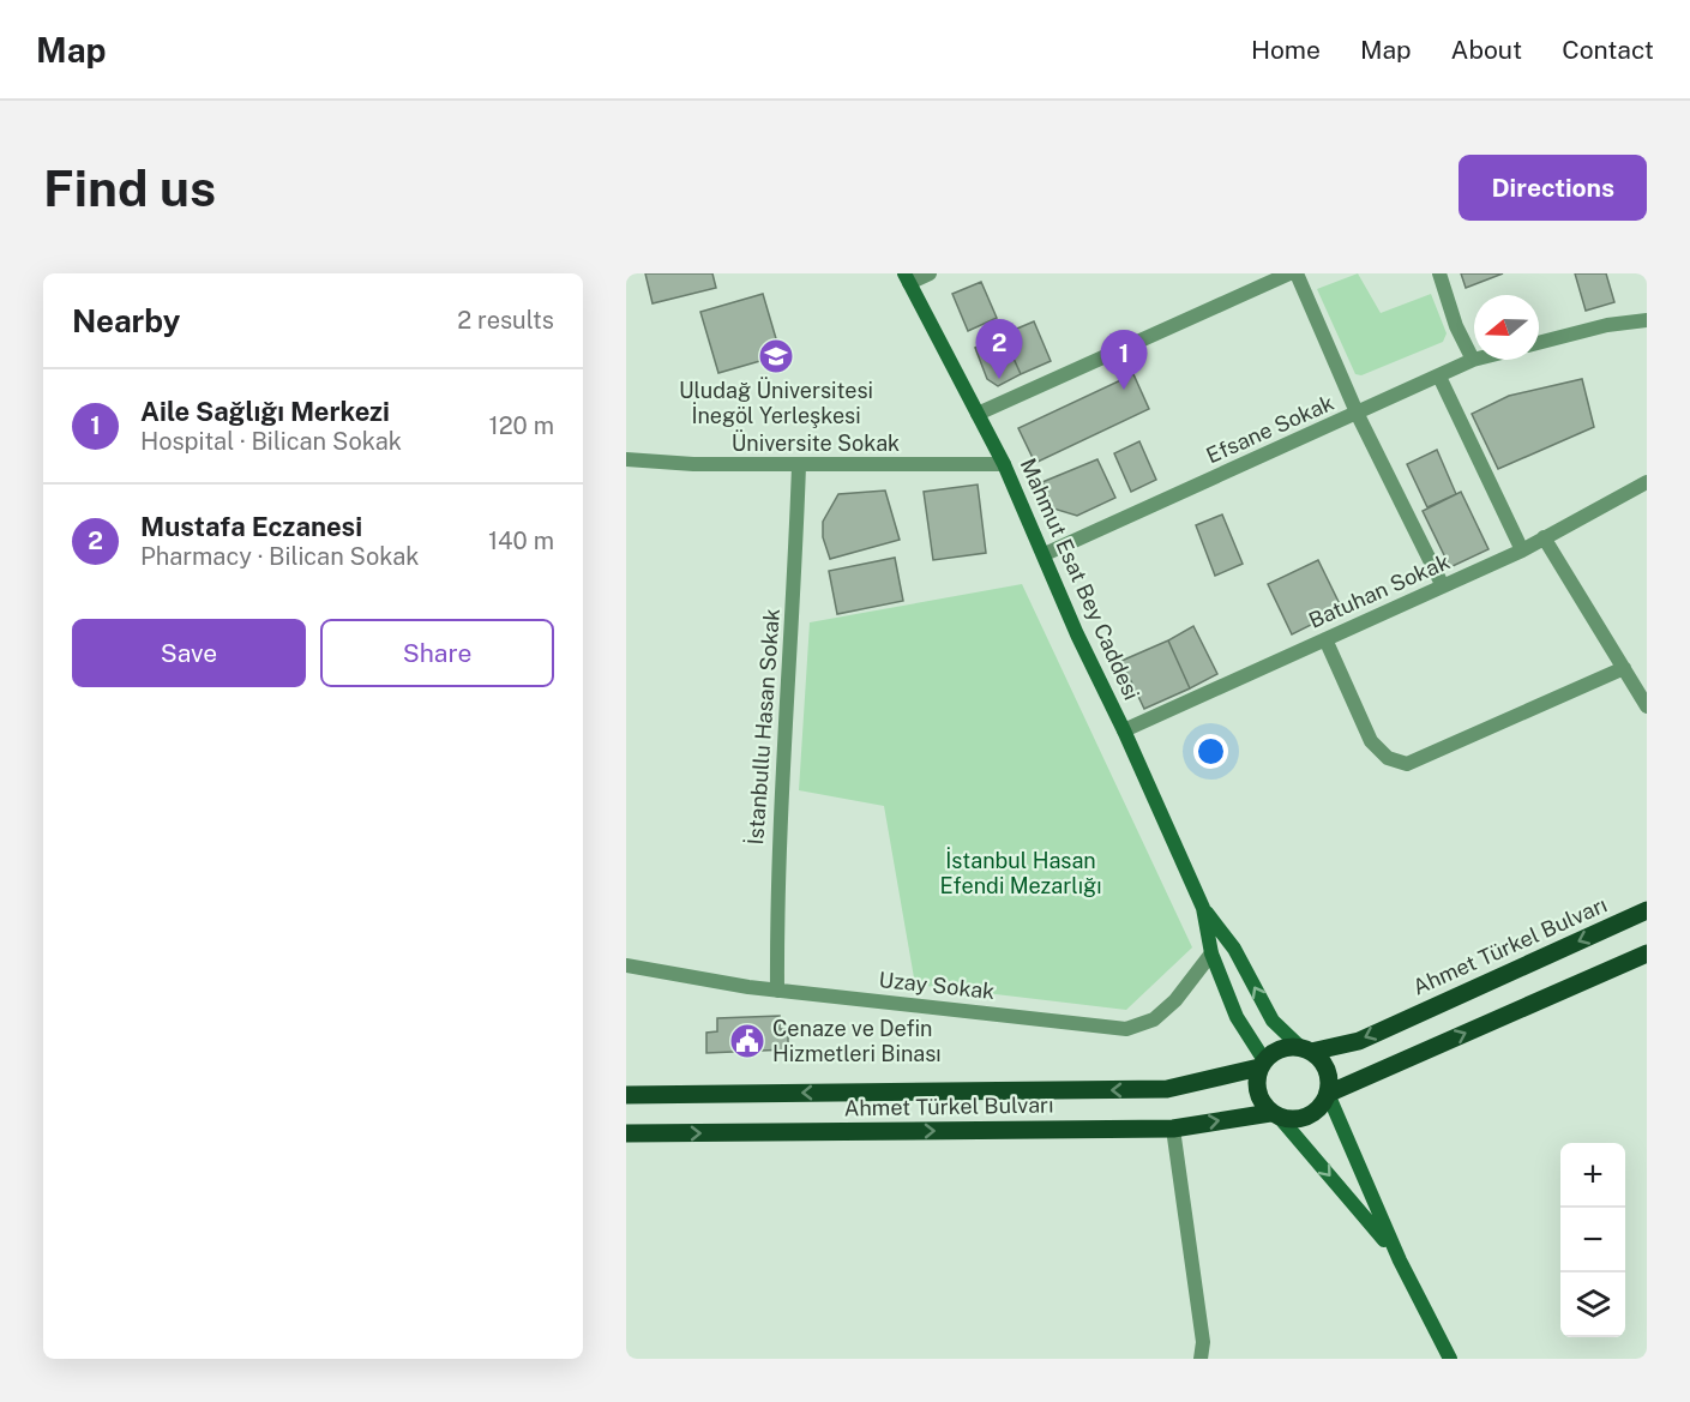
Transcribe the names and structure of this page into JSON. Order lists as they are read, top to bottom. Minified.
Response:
{"streets":{"main road":["Mahmut Esat Bey Caddesi","Ahmet Türkel Bulvarı"],"street":["Efsane Sokak","Üniversite Sokak","Batuhan Sokak","İstanbullu Hasan Sokak","Uzay Sokak"]},"crossings":[["Efsane Sokak","Mahmut Esat Bey Caddesi"],["Üniversite Sokak","Mahmut Esat Bey Caddesi"],["Üniversite Sokak","İstanbullu Hasan Sokak"],["Mahmut Esat Bey Caddesi","Batuhan Sokak"],["İstanbullu Hasan Sokak","Uzay Sokak"]],"parks":["İstanbul Hasan Efendi Mezarlığı"],"places":{"school or university":["Uludağ Üniversitesi İnegöl Yerleşkesi"],"public building":["Cenaze ve Defin Hizmetleri Binası"]},"north":"left","page":{"header":"Map","nav":["Home","Map","About","Contact"],"buttons":["Directions",["Save","Share"]],"title":"Find us","heading":["Nearby","2 results"],"pins":["2","1"],"list":[{"mark":"1","name":"Aile Sağlığı Merkezi","note":"Hospital · Bilican Sokak","value":"120 m"},{"mark":"2","name":"Mustafa Eczanesi","note":"Pharmacy · Bilican Sokak","value":"140 m"}],"map_buttons":["+","−"]}}
